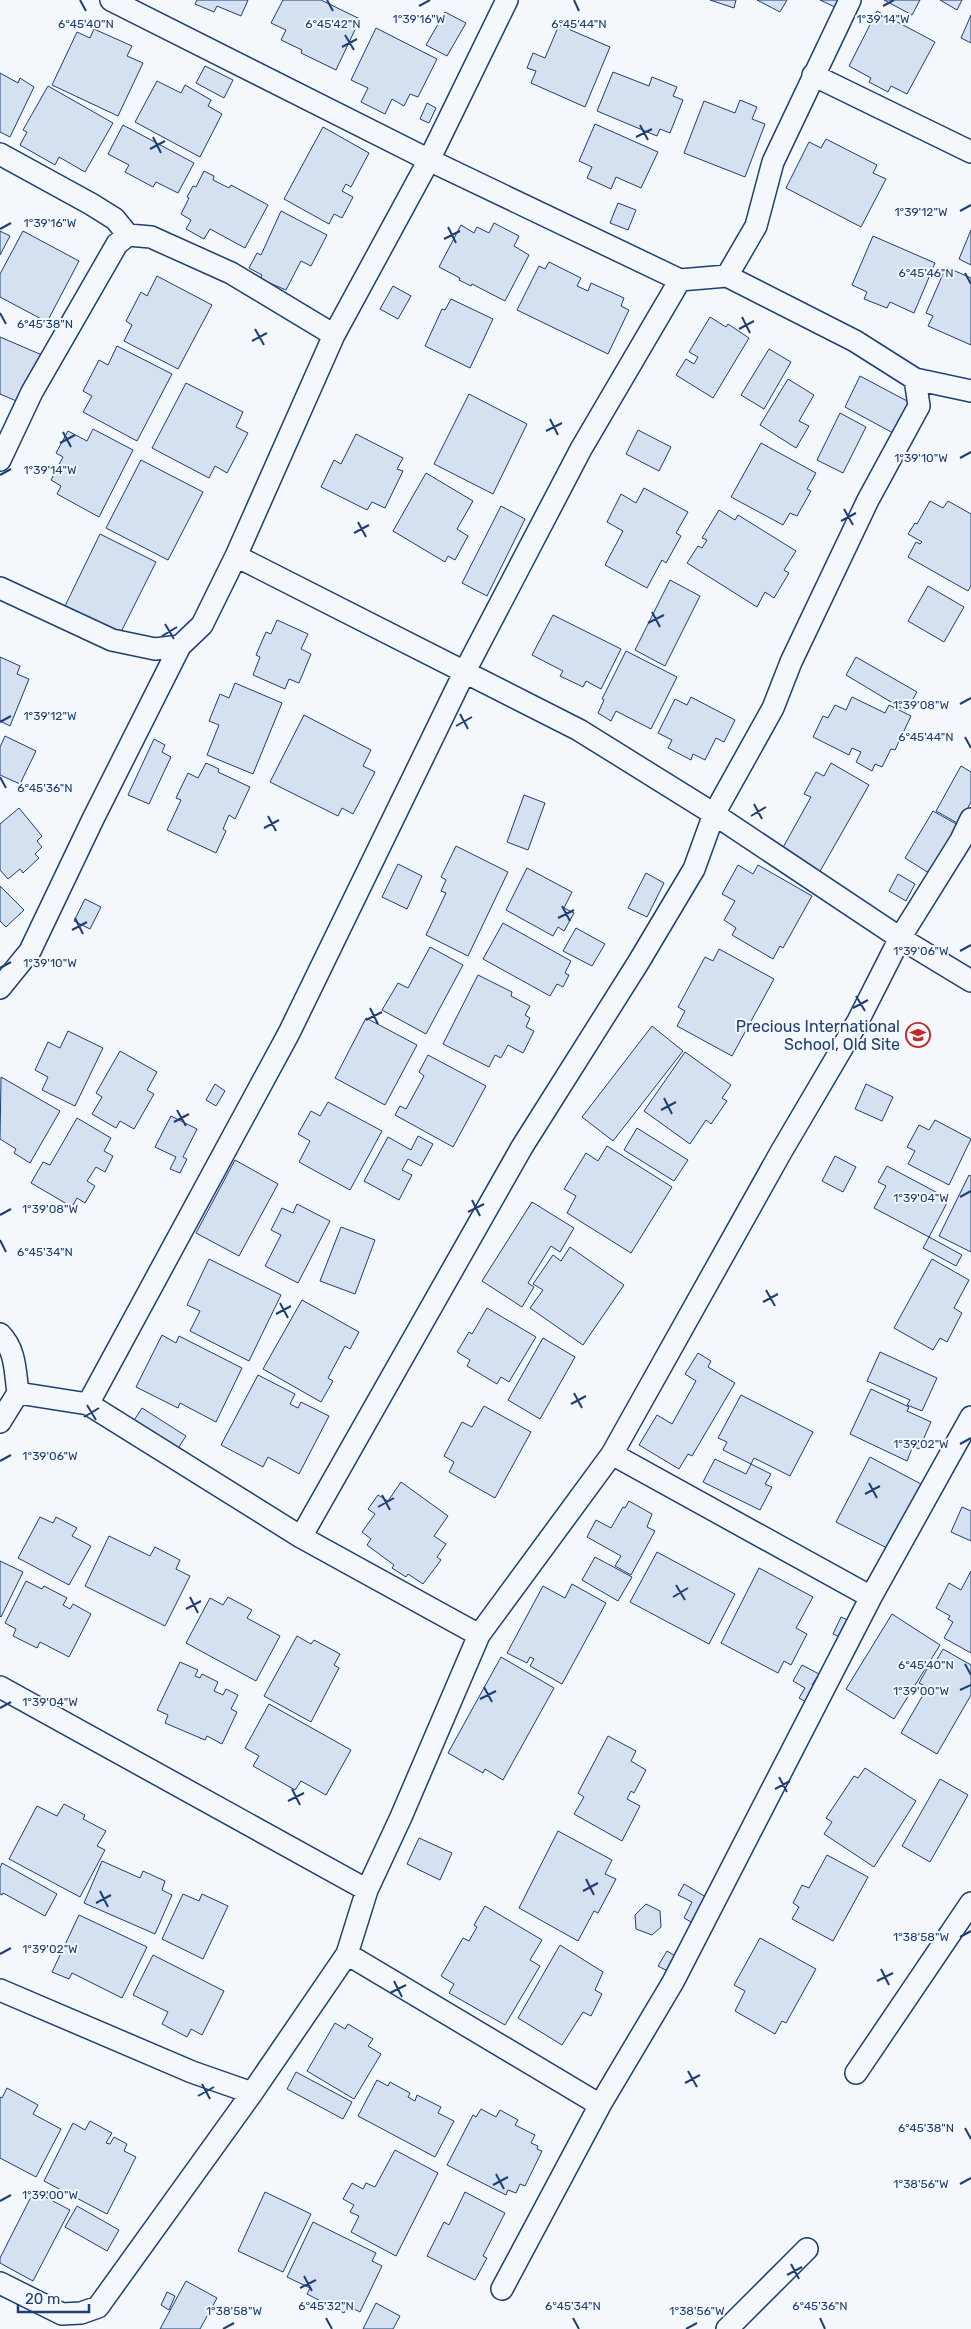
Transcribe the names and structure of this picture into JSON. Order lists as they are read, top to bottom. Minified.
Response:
{"places":{"school or university":["Precious International School, Old Site"]},"scale_bar":"20 m","coordinates":["1°39'16\"W","1°39'14\"W","6°45'40\"N","6°45'42\"N","6°45'44\"N","1°39'12\"W","6°45'46\"N","6°45'38\"N","1°39'10\"W","1°39'08\"W","6°45'36\"N","1°39'06\"W","1°39'04\"W","6°45'34\"N","1°39'02\"W","1°39'00\"W","1°38'58\"W","1°38'56\"W","6°45'32\"N"]}
